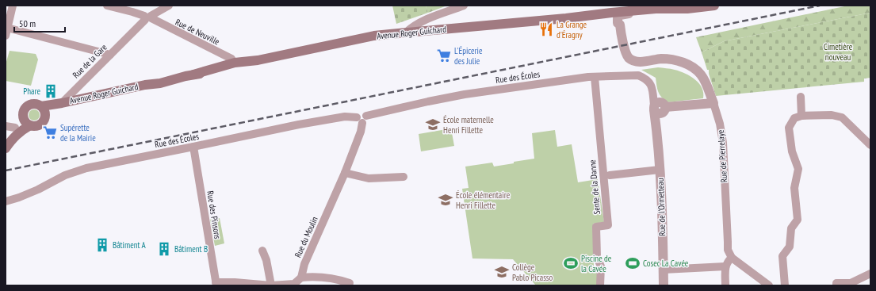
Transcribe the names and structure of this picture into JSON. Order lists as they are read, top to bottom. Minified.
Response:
{"streets":{"main road":["Avenue Roger Guichard"],"street":["Rue de Neuville","Rue de la Gare","Rue des Écoles","Rue de Pierrelaye","Sente de la Danne","Rue de l'Ormetteau","Rue des Pinsons","Rue du Moulin"]},"crossings":[["Rue de Neuville","Avenue Roger Guichard"],["Rue de Neuville","Rue de la Gare"],["Avenue Roger Guichard","Rue de la Gare"],["Avenue Roger Guichard","Rue de Pierrelaye"],["Rue des Écoles","Sente de la Danne"],["Rue des Écoles","Rue de l'Ormetteau"],["Rue des Écoles","Rue des Pinsons"],["Rue des Écoles","Rue du Moulin"],["Sente de la Danne","Rue de l'Ormetteau"]],"parks":["Cimetière nouveau"],"places":{"restaurant":["La Grange d'Éragny"],"supermarket":["L'Épicerie des Julie","Supérette de la Mairie"],"building":["Phare","Bâtiment A","Bâtiment B"],"school or university":["École maternelle Henri Fillette","École élémentaire Henri Fillette","Collège Pablo Picasso"],"sports":["Piscine de la Cavée","Cosec La Cavée"]},"scale_bar":"50 m"}
